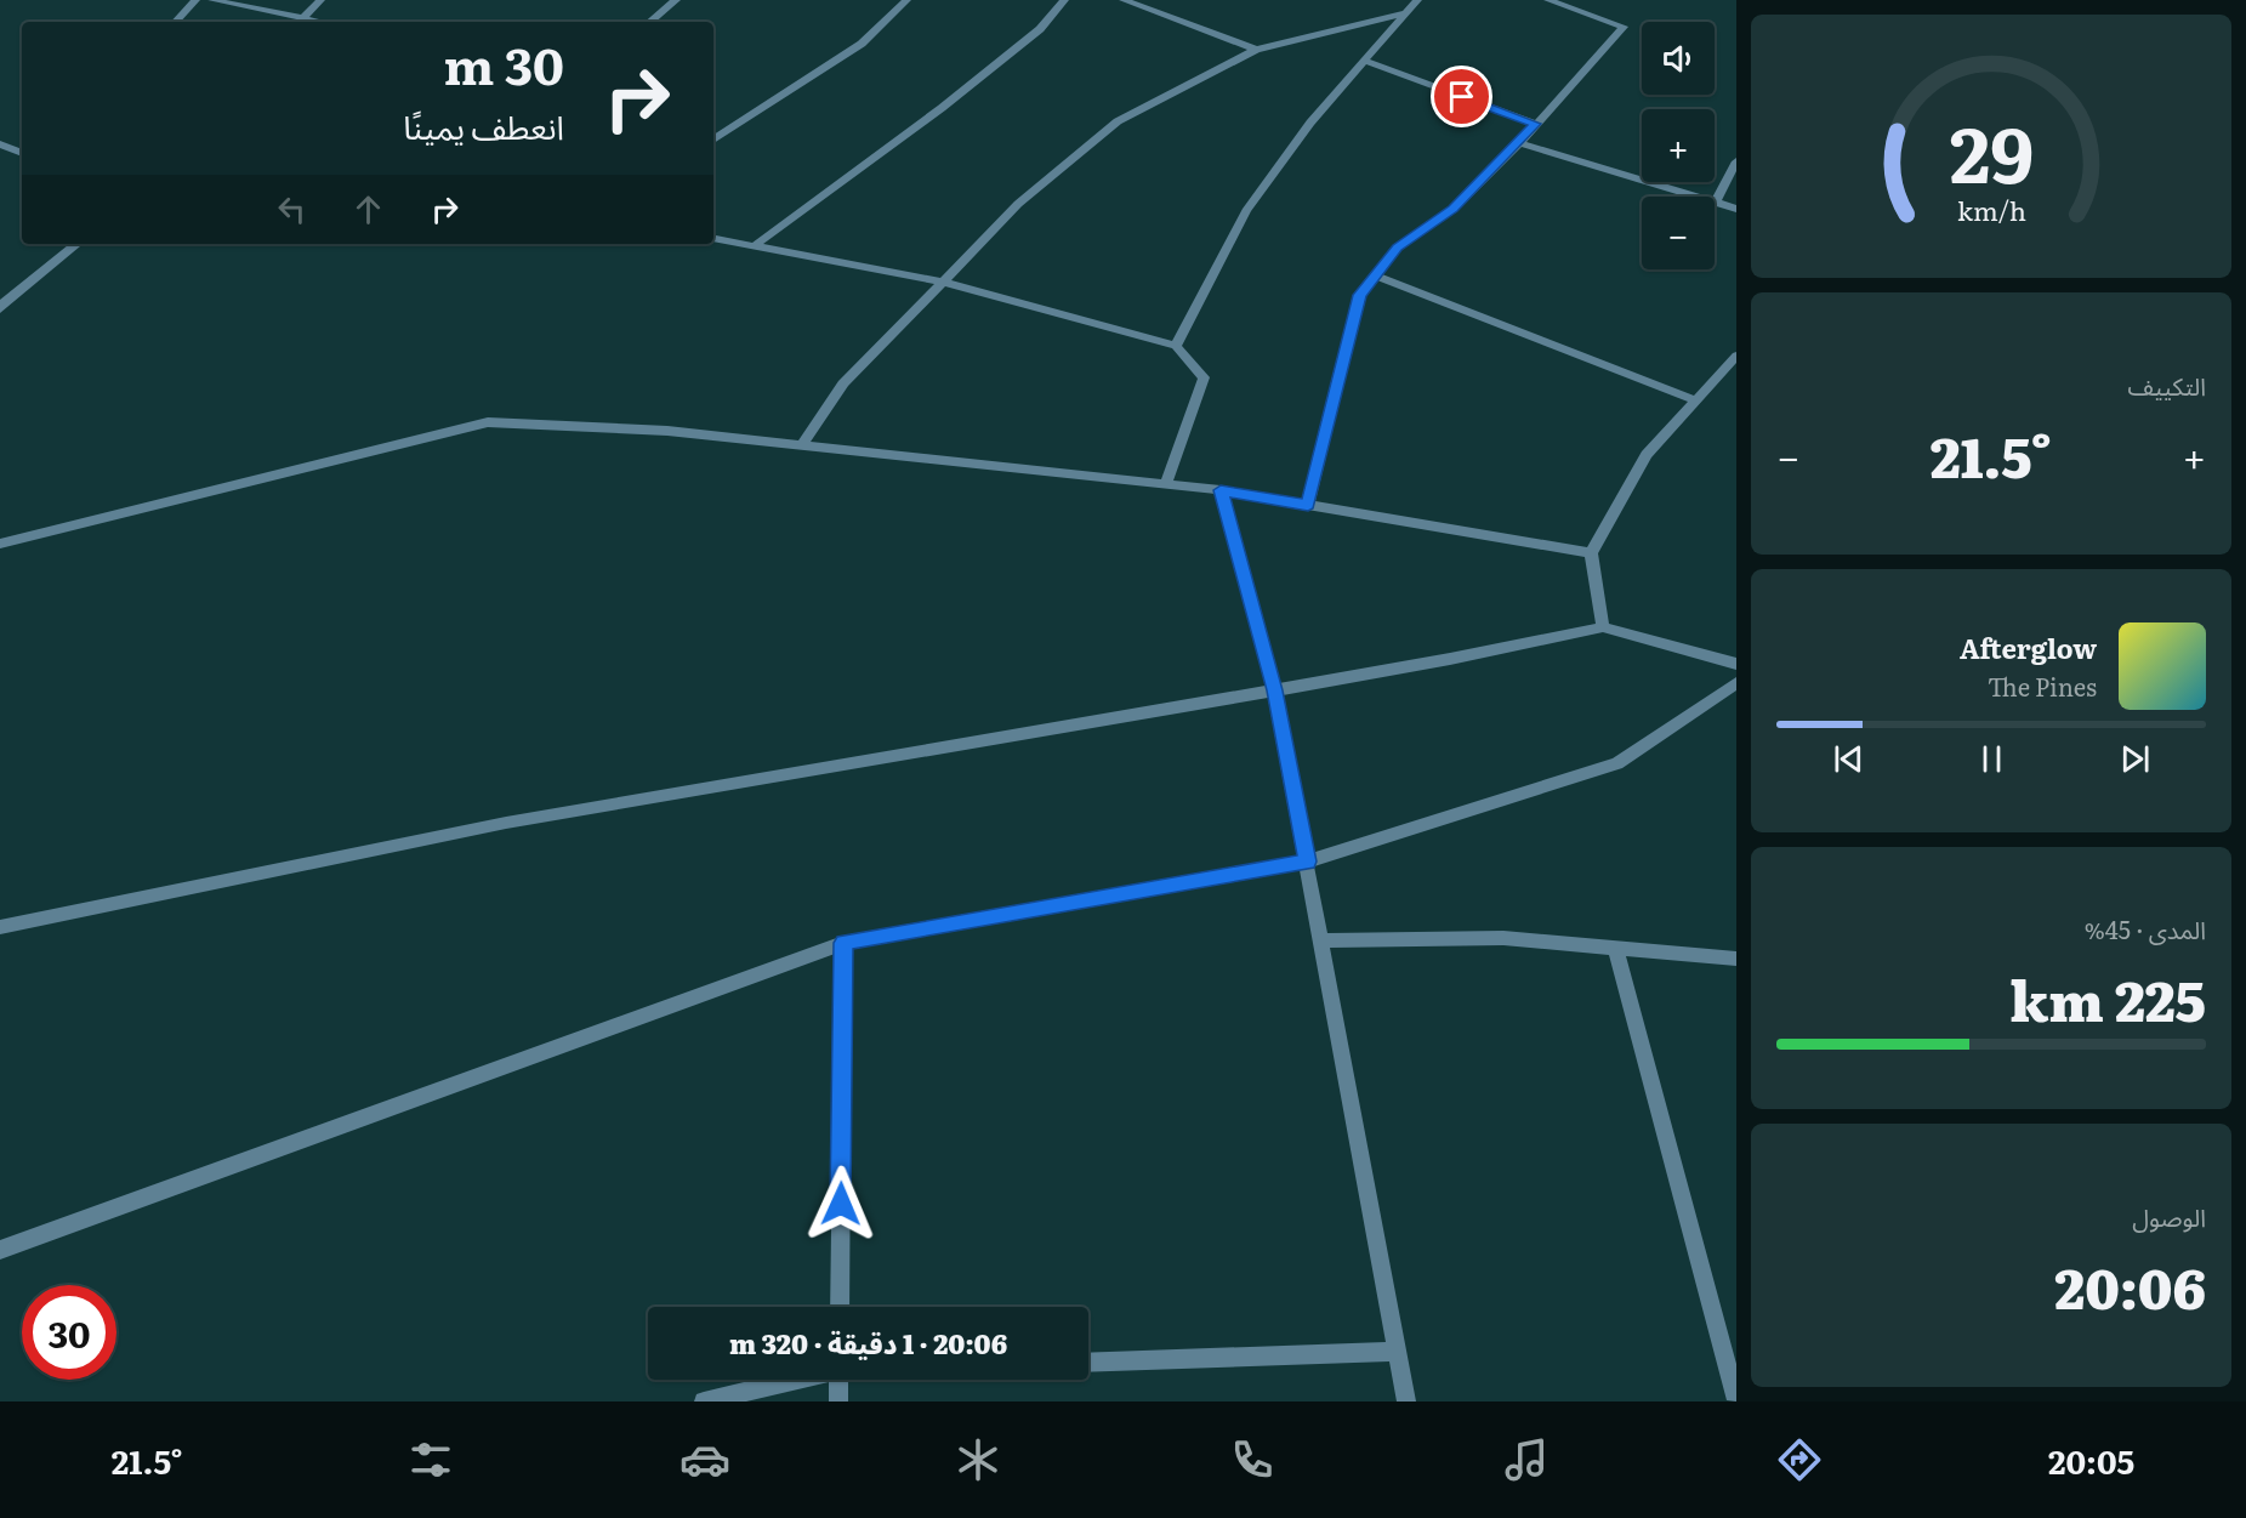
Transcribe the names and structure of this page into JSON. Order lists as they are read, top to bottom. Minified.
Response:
{"page":{"map_buttons":["+","−"],"turn":["30 m","انعطف يمينًا"],"tile":["التكييف",["المدى · 45%","225 km"],["الوصول","20:06"]],"heat":["−","21.5°","+"],"song":["Afterglow","The Pines"],"limit":"30","trip":"20:06 · 1 دقيقة · 320 m","tabs":["20:05","21.5°"],"gauge":["29","km/h"]}}
